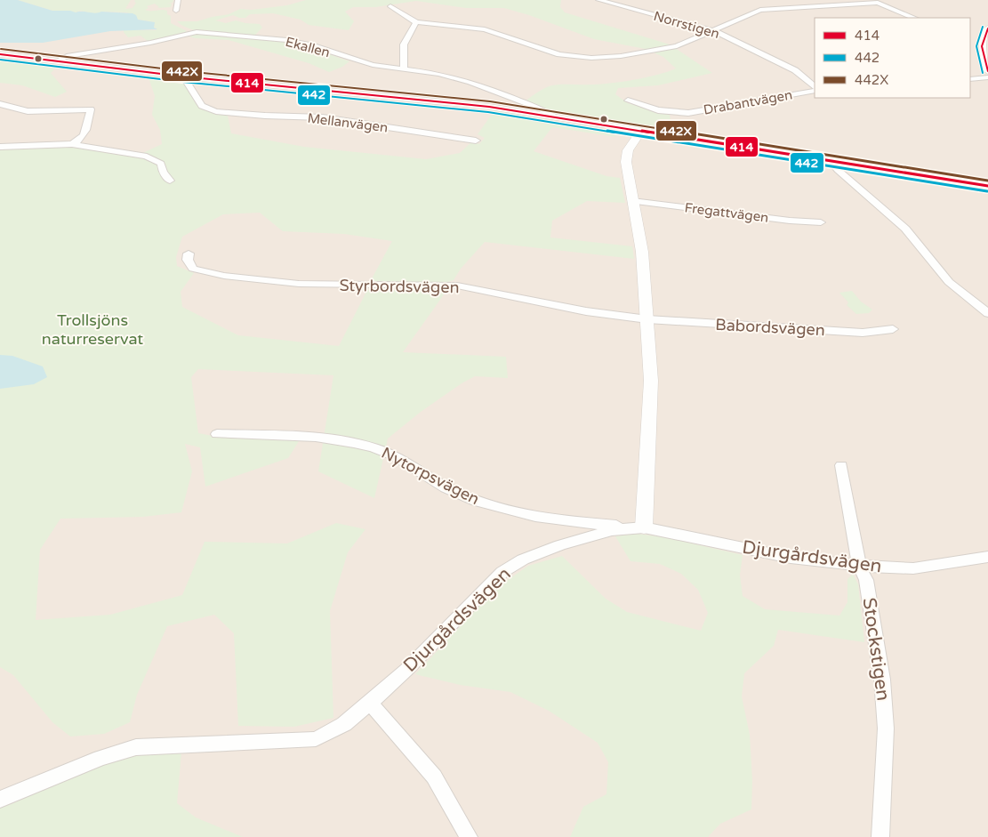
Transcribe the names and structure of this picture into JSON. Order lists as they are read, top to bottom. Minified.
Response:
{"streets":{"street":["Norrstigen","Ekallen","Drabantvägen","Mellanvägen","Fregattvägen","Styrbordsvägen","Babordsvägen","Nytorpsvägen","Djurgårdsvägen","Stockstigen"]},"crossings":[["Styrbordsvägen","Babordsvägen"],["Nytorpsvägen","Djurgårdsvägen"],["Djurgårdsvägen","Stockstigen"]],"parks":["Trollsjöns naturreservat"],"lines":["transit line 442","transit line 414","transit line 442X"],"legend":["414","442","442X"]}
